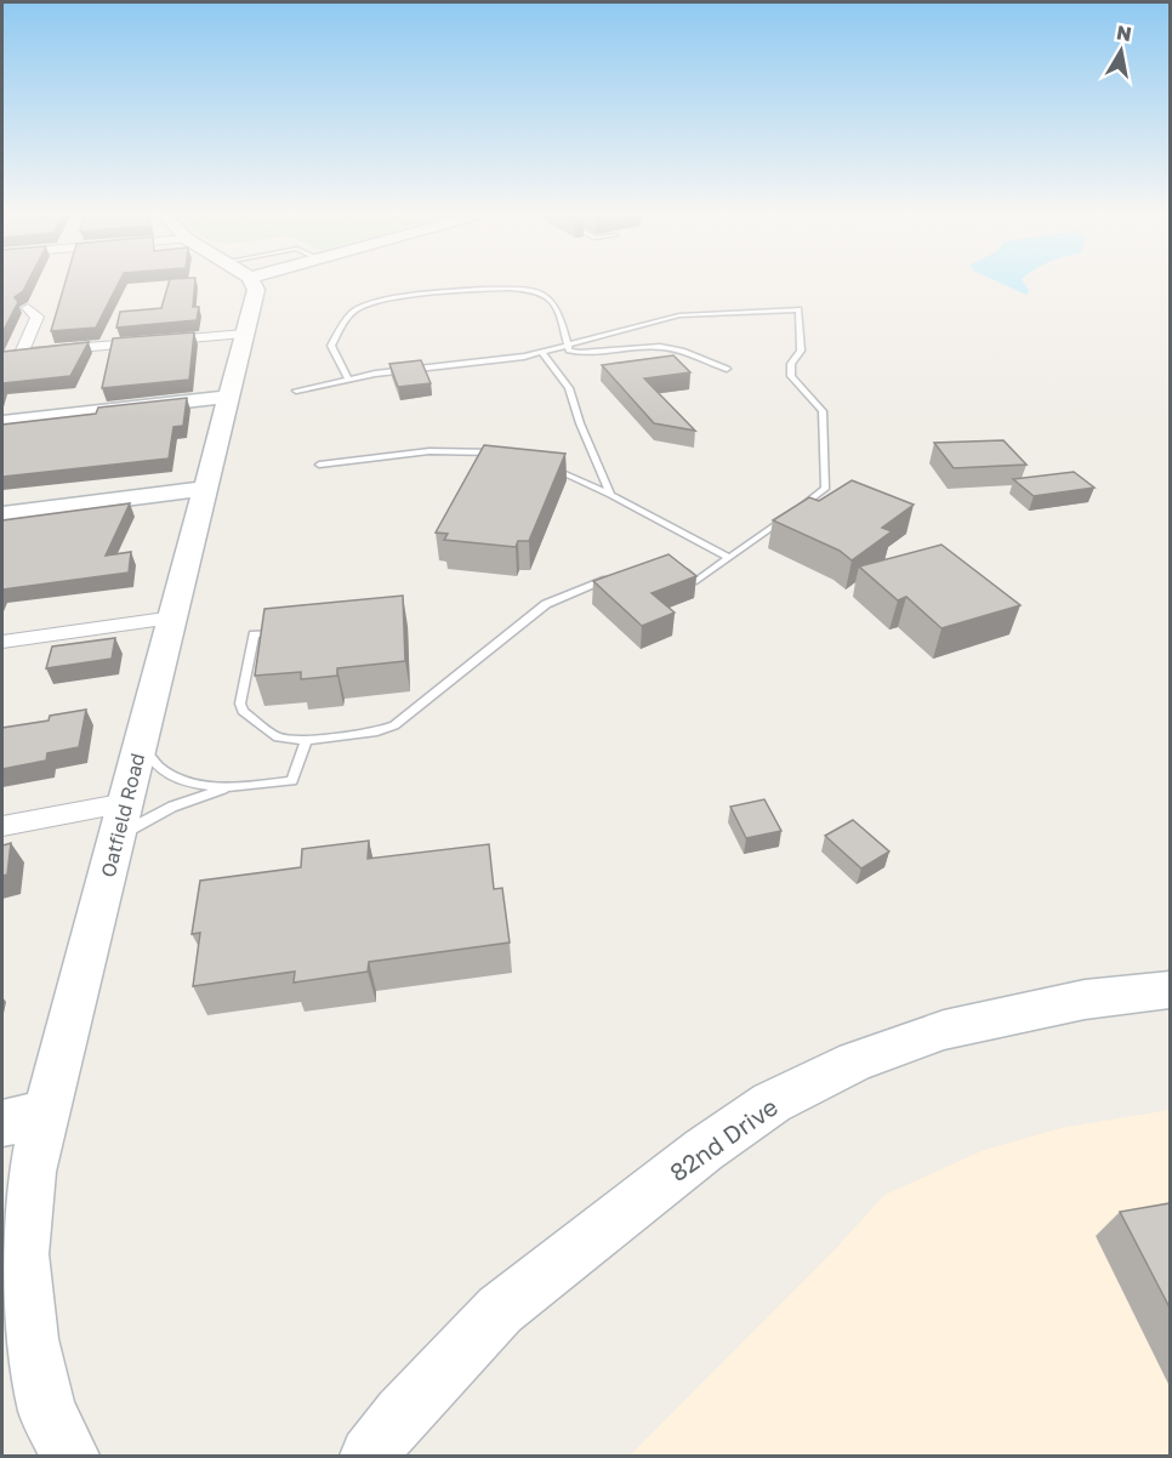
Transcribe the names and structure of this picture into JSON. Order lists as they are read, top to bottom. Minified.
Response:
{"streets":{"main road":["Oatfield Road","82nd Drive"]},"north":"top"}
